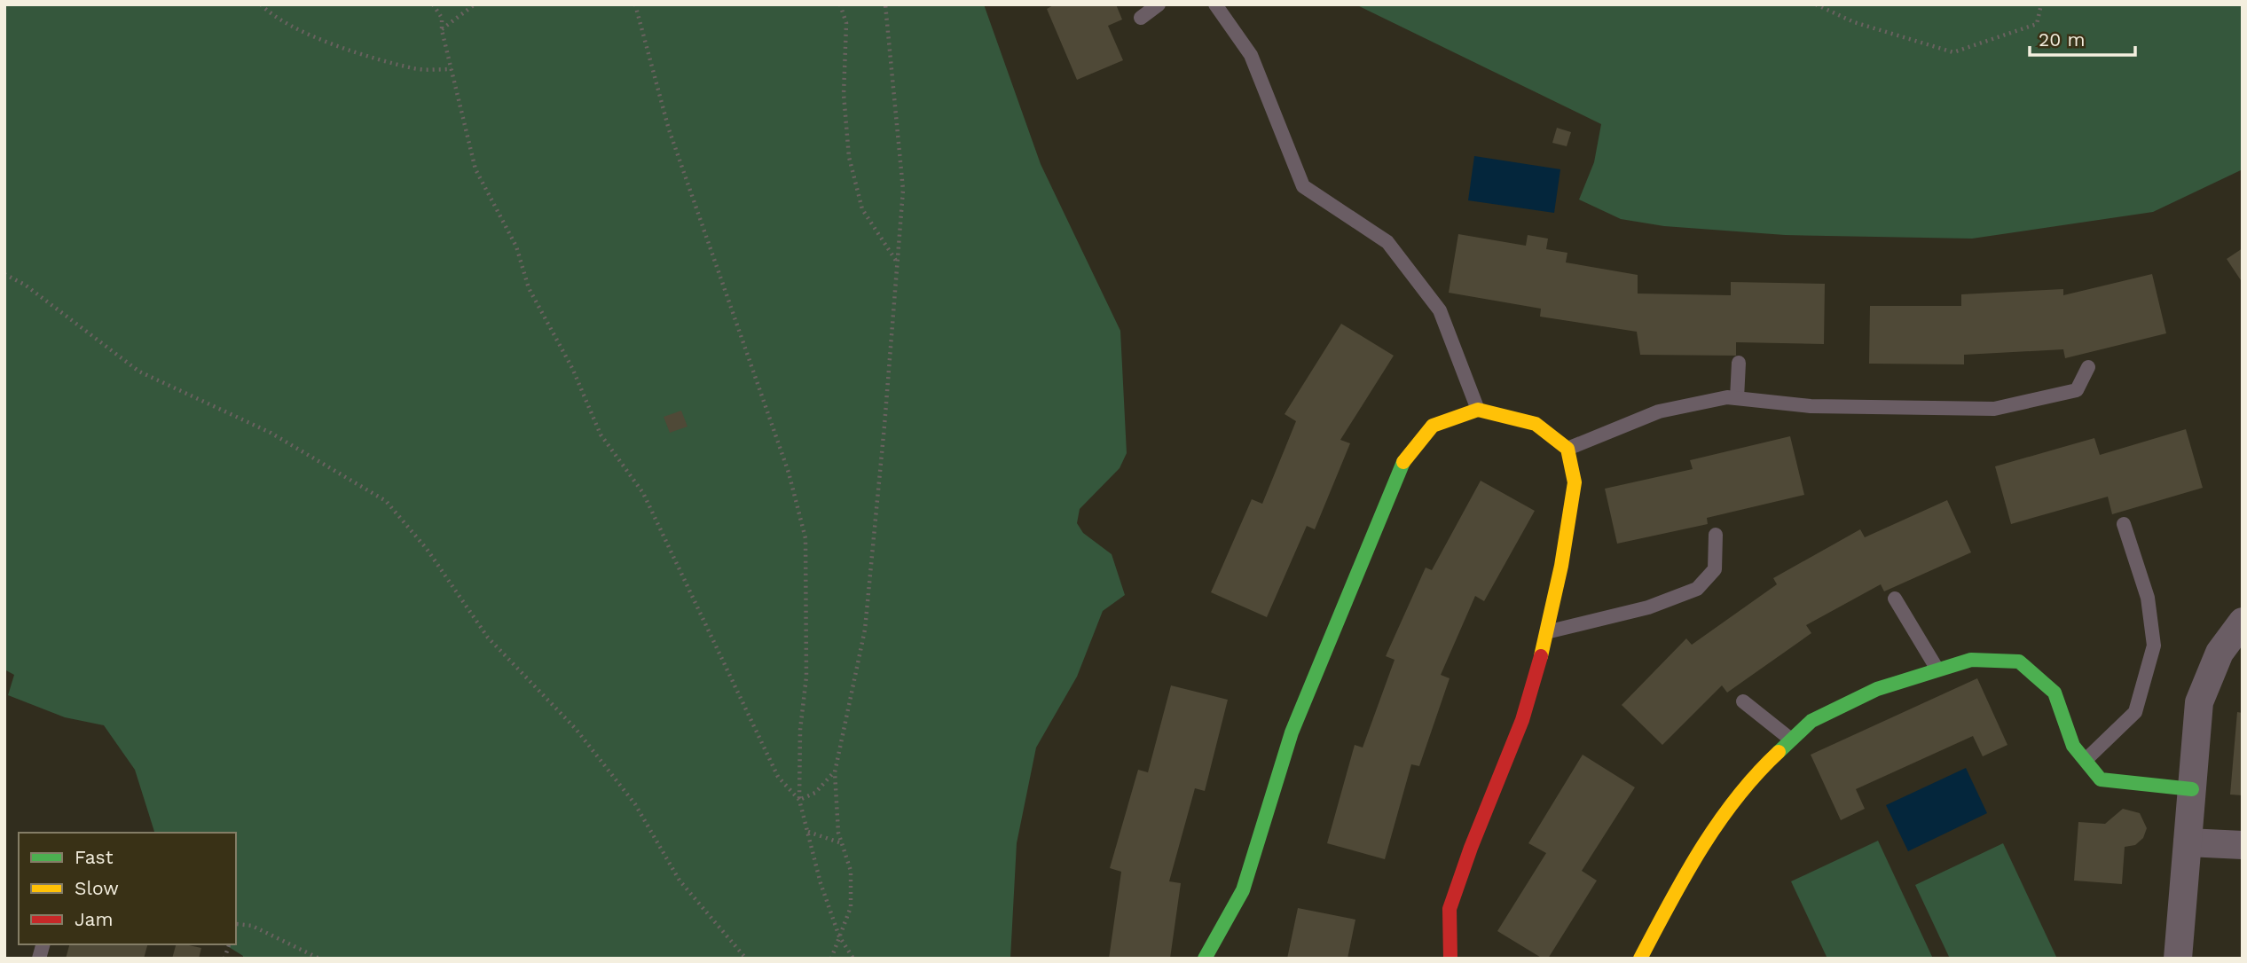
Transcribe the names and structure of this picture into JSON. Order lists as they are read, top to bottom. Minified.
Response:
{"legend":["Fast","Slow","Jam"],"scale_bar":"20 m"}
